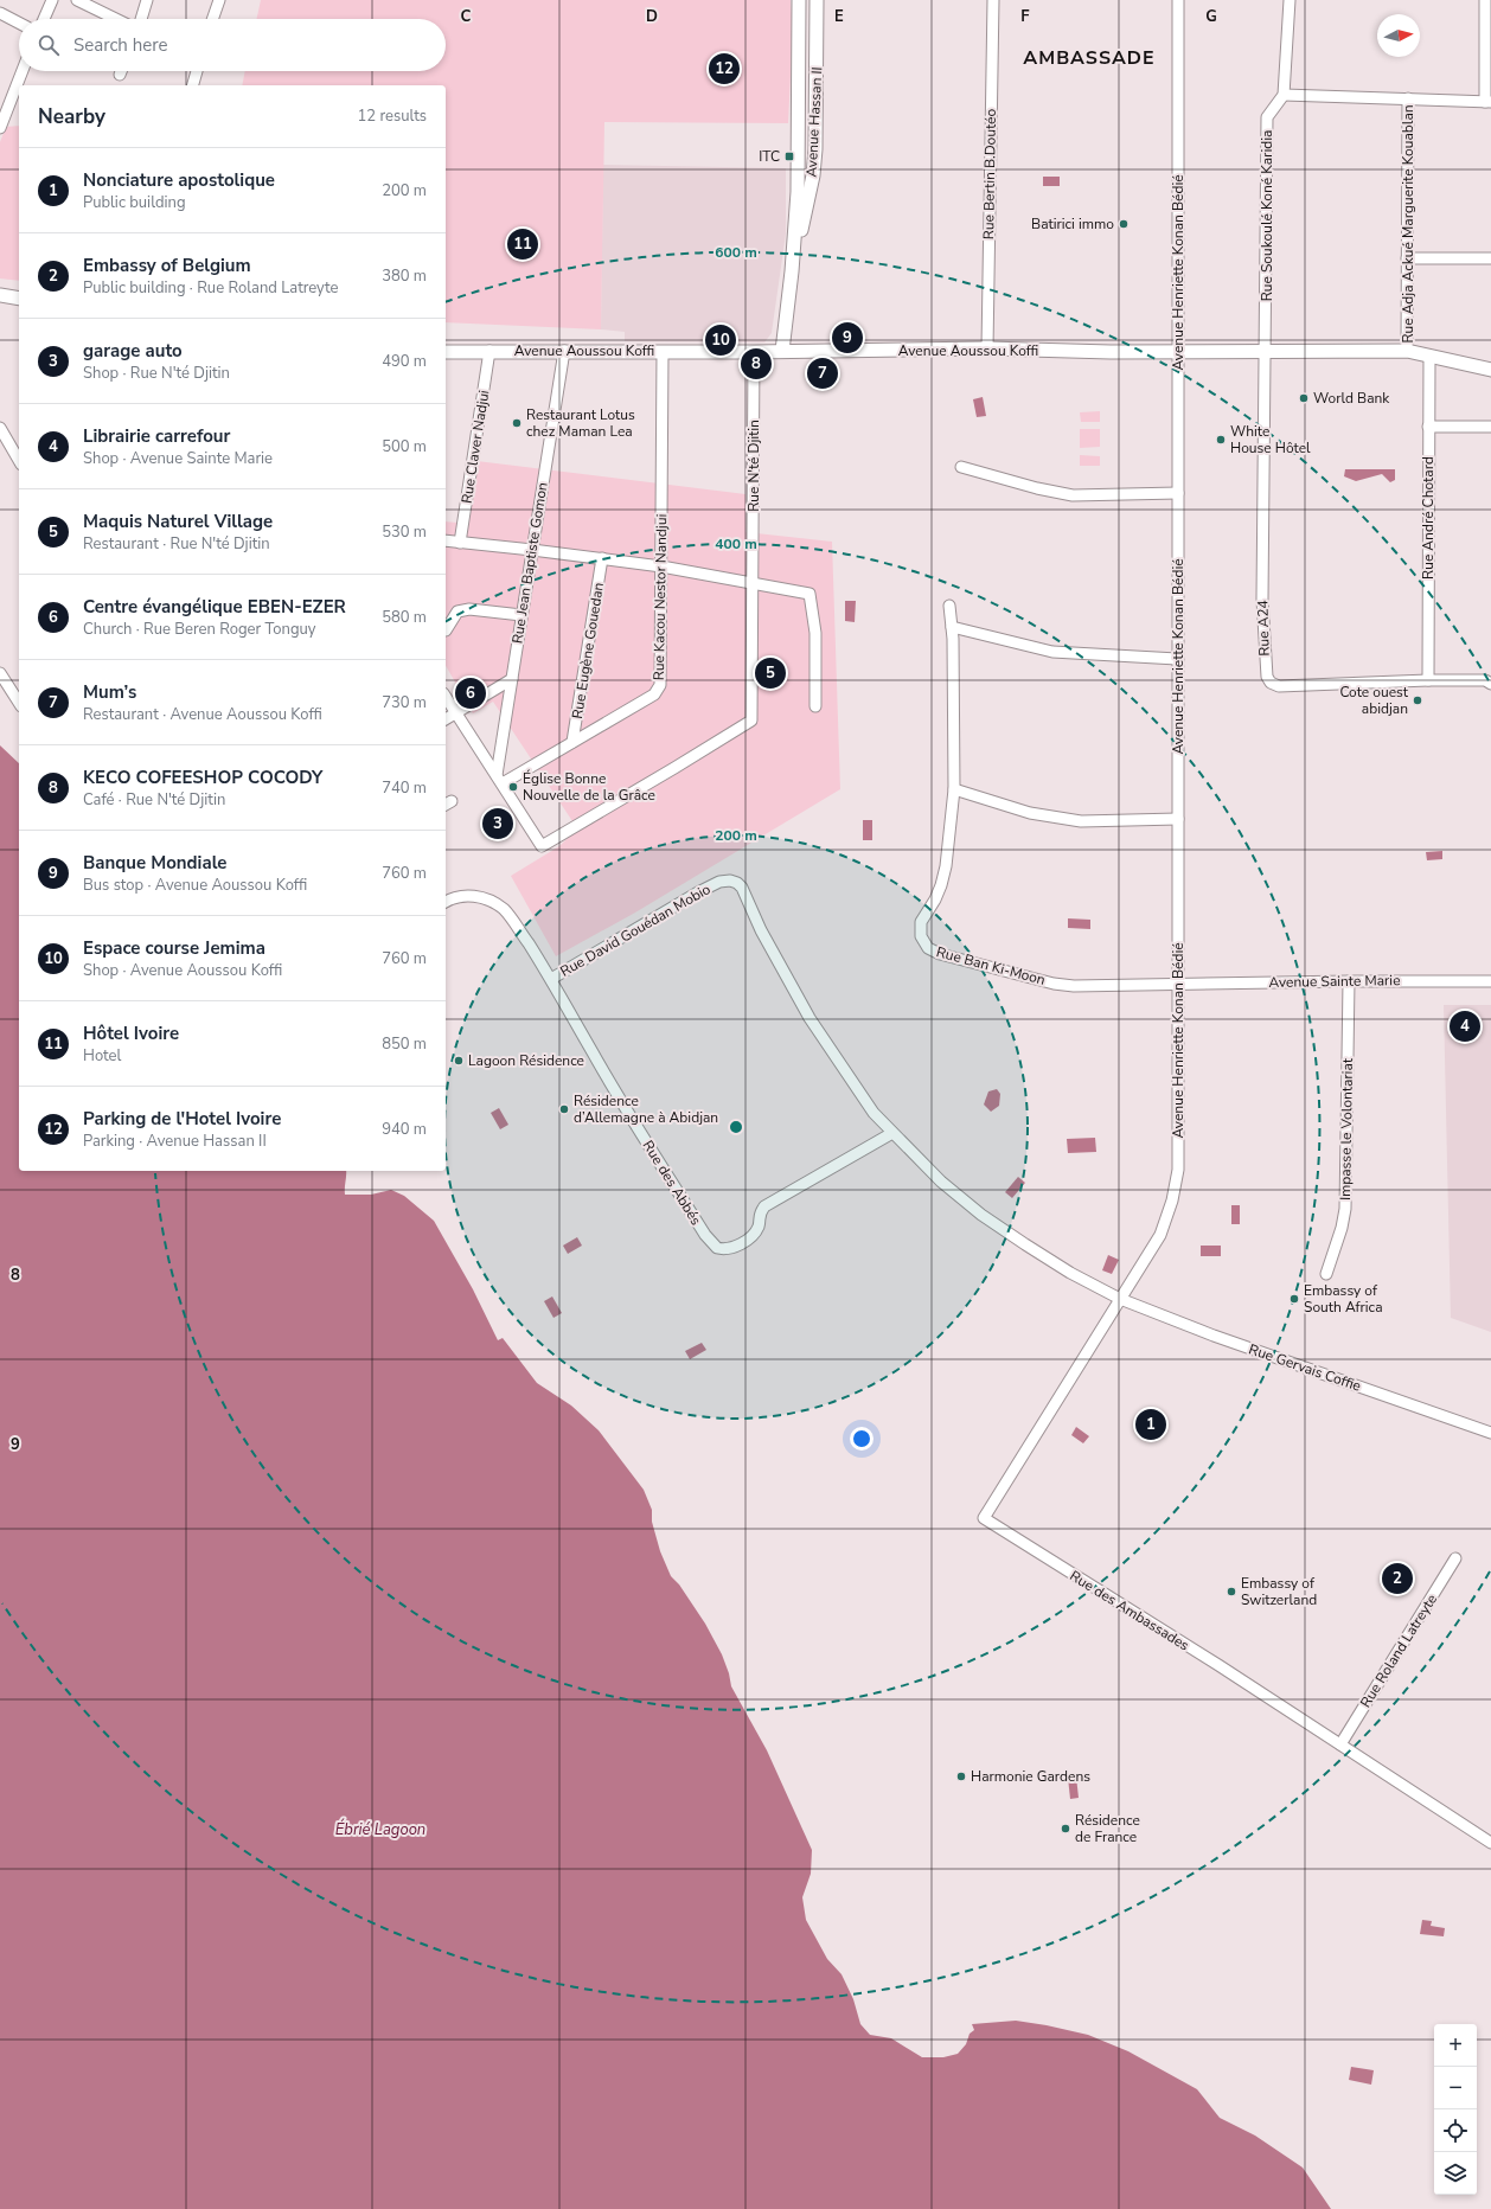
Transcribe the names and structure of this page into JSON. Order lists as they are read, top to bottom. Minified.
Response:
{"streets":{"street":["Avenue Hassan II","Rue Bertin B.Doutéo","Rue Soukoulé Koné Karidia","Rue Adja Ackué Marguerite Kouablan","Avenue Henriette Konan Bédié","Avenue Aoussou Koffi","Rue Claver Nadjui","Rue N'té Djitin","Rue André Chotard","Rue Jean Baptiste Gomon","Rue Kacou Nestor Nandjui","Rue A24","Rue Eugène Gouedan","Rue David Gouédan Mobio","Rue Ban Ki-Moon","Avenue Sainte Marie","Impasse le Volontariat","Rue des Abbés","Rue Gervais Coffie","Rue des Ambassades","Rue Roland Latreyte"]},"crossings":[["Avenue Hassan II","Avenue Aoussou Koffi"],["Rue Bertin B.Doutéo","Avenue Aoussou Koffi"],["Rue Soukoulé Koné Karidia","Avenue Aoussou Koffi"],["Rue Soukoulé Koné Karidia","Rue A24"],["Rue Adja Ackué Marguerite Kouablan","Avenue Aoussou Koffi"],["Avenue Henriette Konan Bédié","Avenue Aoussou Koffi"],["Avenue Henriette Konan Bédié","Rue David Gouédan Mobio"],["Avenue Henriette Konan Bédié","Rue Ban Ki-Moon"],["Avenue Henriette Konan Bédié","Avenue Sainte Marie"],["Avenue Henriette Konan Bédié","Rue Gervais Coffie"],["Avenue Henriette Konan Bédié","Rue des Ambassades"],["Avenue Aoussou Koffi","Rue Claver Nadjui"],["Avenue Aoussou Koffi","Rue N'té Djitin"],["Avenue Aoussou Koffi","Rue André Chotard"],["Avenue Aoussou Koffi","Rue Jean Baptiste Gomon"],["Avenue Aoussou Koffi","Rue Kacou Nestor Nandjui"],["Avenue Aoussou Koffi","Rue A24"],["Rue N'té Djitin","Rue Jean Baptiste Gomon"],["Rue N'té Djitin","Rue Kacou Nestor Nandjui"],["Rue André Chotard","Rue A24"],["Rue Jean Baptiste Gomon","Rue Kacou Nestor Nandjui"],["Rue Kacou Nestor Nandjui","Rue Eugène Gouedan"],["Rue David Gouédan Mobio","Rue des Abbés"],["Rue David Gouédan Mobio","Rue Gervais Coffie"],["Rue David Gouédan Mobio","Rue des Ambassades"],["Rue Ban Ki-Moon","Avenue Sainte Marie"],["Avenue Sainte Marie","Impasse le Volontariat"],["Rue Gervais Coffie","Rue des Ambassades"],["Rue des Ambassades","Rue Roland Latreyte"]],"districts":["AMBASSADE"],"water":["Ébrié Lagoon"],"places":{"transit":["ITC"],"other":["Batirici immo","World Bank","Restaurant Lotus chez Maman Lea","White House Hôtel","Cote ouest abidjan","Église Bonne Nouvelle de la Grâce","Lagoon Résidence","Résidence d’Allemagne à Abidjan","Embassy of South Africa","Embassy of Switzerland","Harmonie Gardens","Résidence de France"]},"north":"right","page":{"search":"Search here","pins":["12","11","9","10","8","7","5","6","3","4","1","2"],"heading":["Nearby","12 results"],"list":[{"mark":"1","name":"Nonciature apostolique","note":"Public building","value":"200 m"},{"mark":"2","name":"Embassy of Belgium","note":"Public building · Rue Roland Latreyte","value":"380 m"},{"mark":"3","name":"garage auto","note":"Shop · Rue N'té Djitin","value":"490 m"},{"mark":"4","name":"Librairie carrefour","note":"Shop · Avenue Sainte Marie","value":"500 m"},{"mark":"5","name":"Maquis Naturel Village","note":"Restaurant · Rue N'té Djitin","value":"530 m"},{"mark":"6","name":"Centre évangélique EBEN-EZER","note":"Church · Rue Beren Roger Tonguy","value":"580 m"},{"mark":"7","name":"Mum’s","note":"Restaurant · Avenue Aoussou Koffi","value":"730 m"},{"mark":"8","name":"KECO COFEESHOP COCODY","note":"Café · Rue N'té Djitin","value":"740 m"},{"mark":"9","name":"Banque Mondiale","note":"Bus stop · Avenue Aoussou Koffi","value":"760 m"},{"mark":"10","name":"Espace course Jemima","note":"Shop · Avenue Aoussou Koffi","value":"760 m"},{"mark":"11","name":"Hôtel Ivoire","note":"Hotel","value":"850 m"},{"mark":"12","name":"Parking de l'Hotel Ivoire","note":"Parking · Avenue Hassan II","value":"940 m"}],"map_buttons":["+","−"]},"grid":{"columns":["C","D","E","F","G"],"rows":["8","9"]},"rings":["600 m","400 m","200 m"]}
